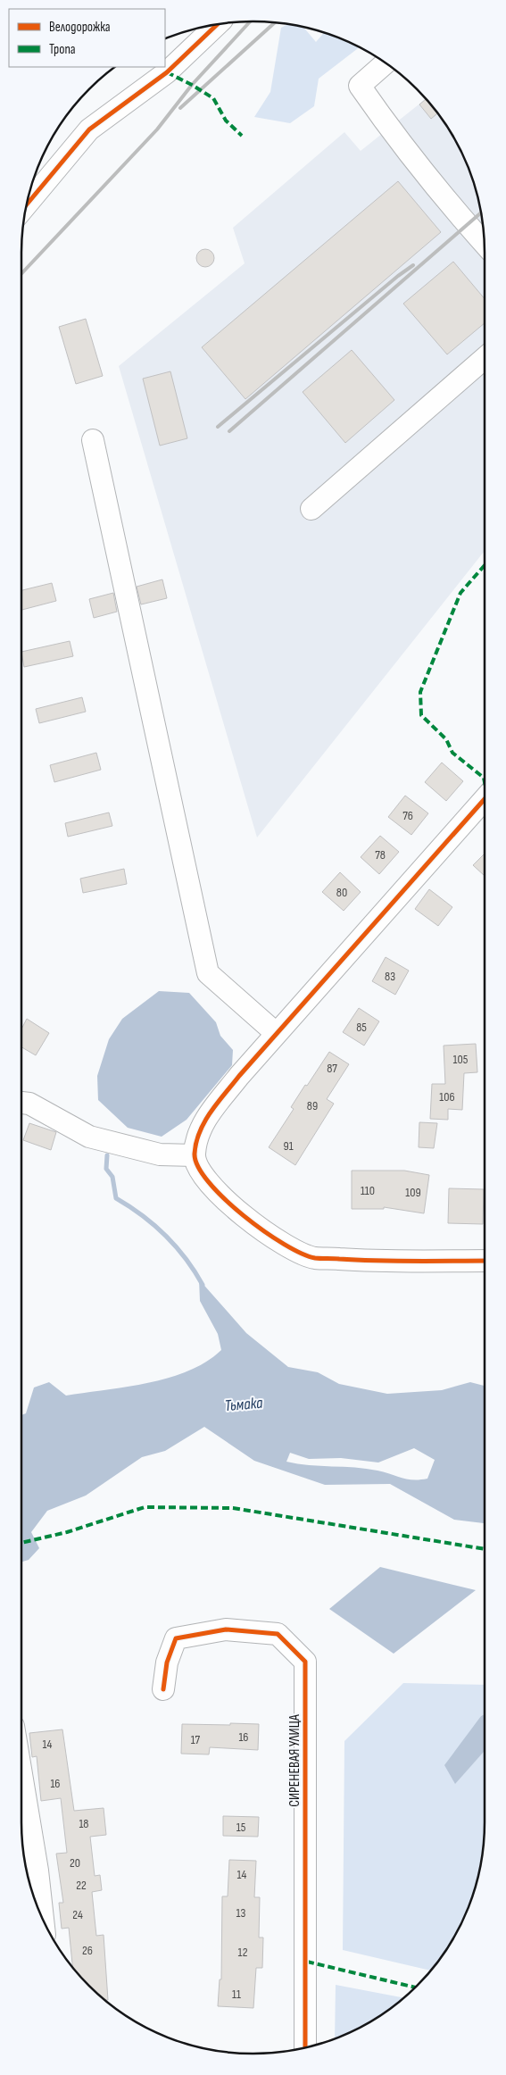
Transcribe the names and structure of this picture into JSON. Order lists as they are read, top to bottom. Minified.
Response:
{"streets":{"street":["СИРЕНЕВАЯ УЛИЦА"]},"water":["Тьмака"],"house_numbers":["76","78","80","83","85","105","87","106","89","91","110","109","16","17","14","16","18","15","20","14","22","13","24","26","12","11"],"legend":["Велодорожка","Тропа"]}
